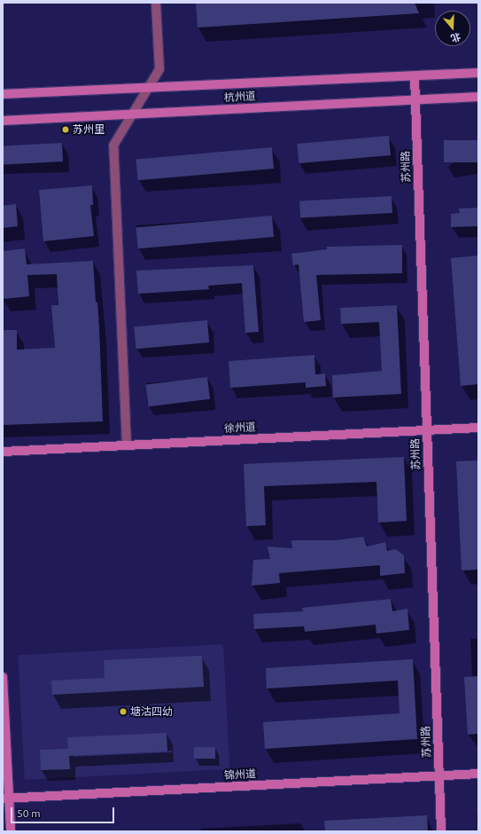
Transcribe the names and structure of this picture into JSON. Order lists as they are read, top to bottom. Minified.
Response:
{"streets":{"street":["杭州道","苏州路","徐州道","锦州道"]},"crossings":[["杭州道","苏州路"],["苏州路","徐州道"],["苏州路","锦州道"]],"places":["苏州里","塘沽四幼"],"scale_bar":"50 m","north":"bottom"}
